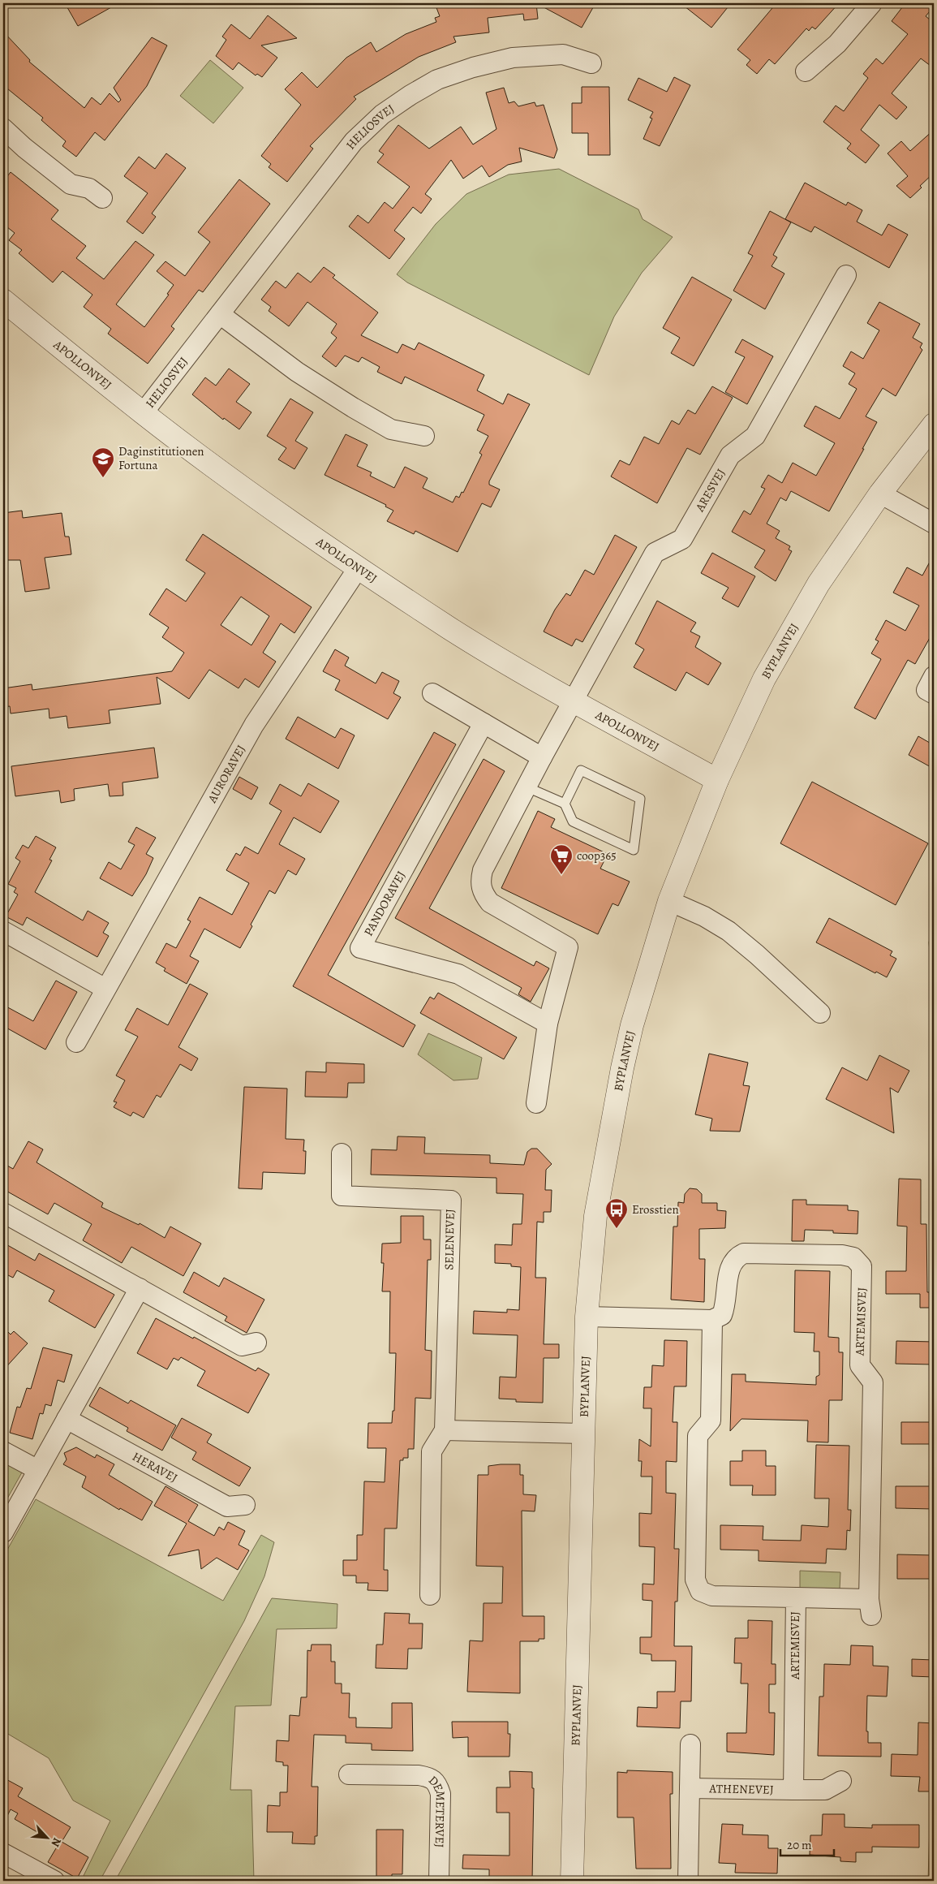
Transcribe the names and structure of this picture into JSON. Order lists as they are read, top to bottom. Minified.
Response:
{"streets":{"street":["HELIOSVEJ","APOLLONVEJ","ARESVEJ","BYPLANVEJ","AURORAVEJ","PANDORAVEJ","SELENEVEJ","ARTEMISVEJ","HERAVEJ","ATHENEVEJ","DEMETERVEJ"]},"crossings":[["HELIOSVEJ","APOLLONVEJ"],["APOLLONVEJ","ARESVEJ"],["APOLLONVEJ","BYPLANVEJ"],["APOLLONVEJ","AURORAVEJ"],["ARTEMISVEJ","ATHENEVEJ"]],"places":{"school or university":["Daginstitutionen Fortuna"],"supermarket":["coop365"],"bus stop":["Erosstien"]},"scale_bar":"20 m","north":"bottom right"}
